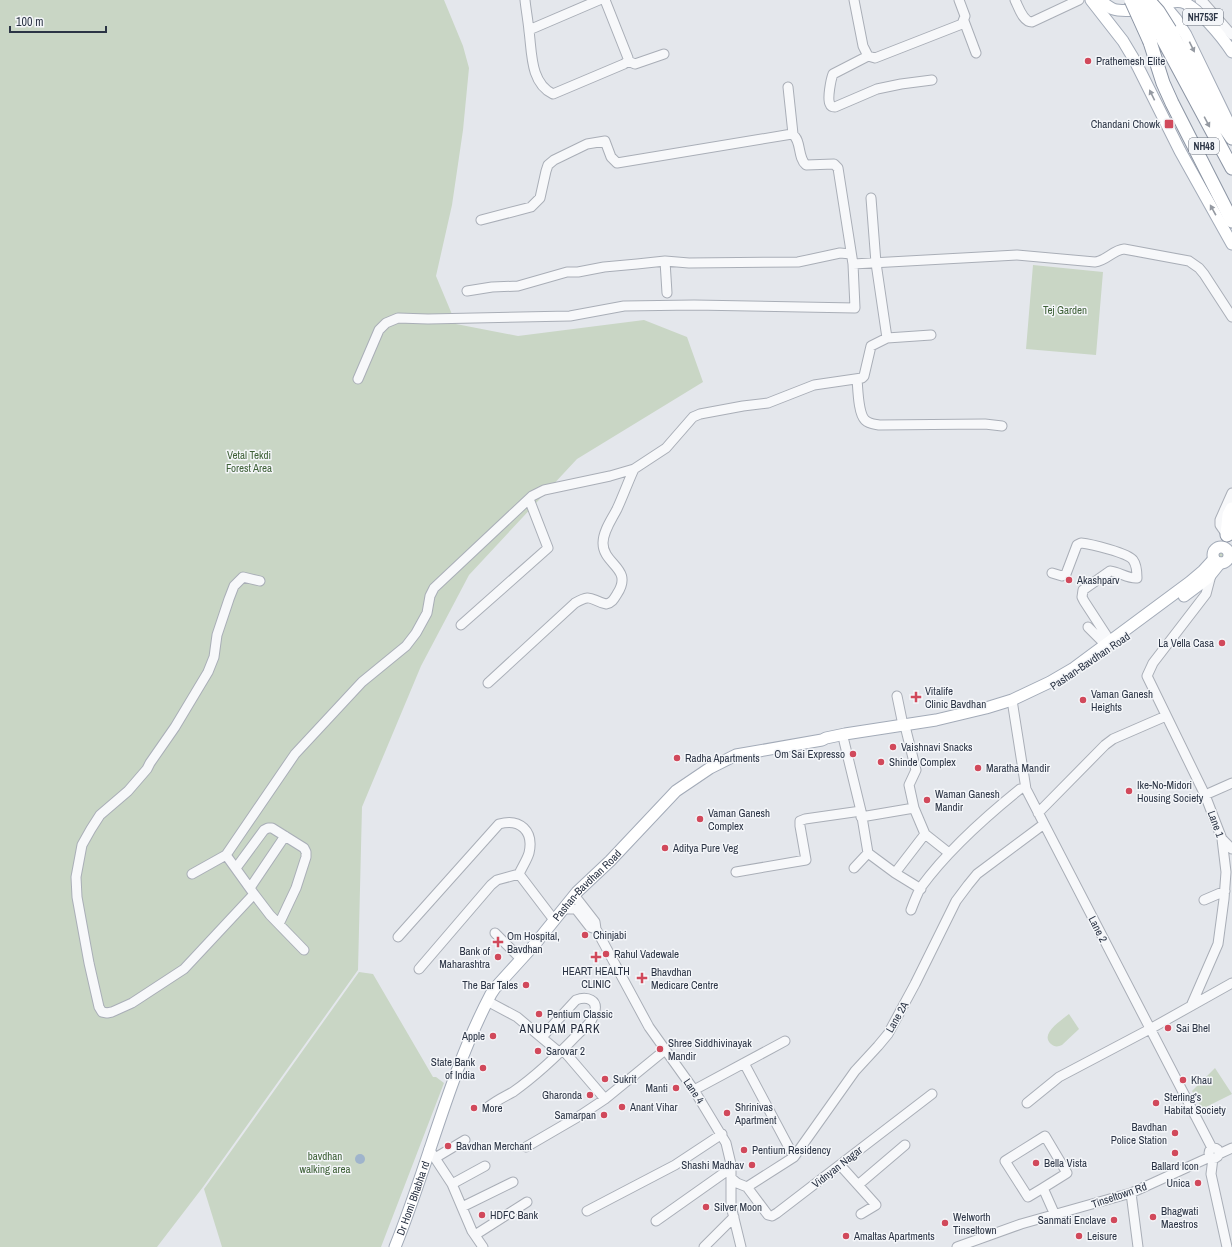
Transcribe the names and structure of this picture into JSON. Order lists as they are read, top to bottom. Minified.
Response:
{"streets":{"highway":["NH48"],"main road":["NH753F","Pashan-Bavdhan Road","Dr Homi Bhabha rd"],"street":["Lane 1","Lane 2","Lane 2A","Lane 4","Vidnyan Nagar","Tinseltown Rd"]},"crossings":[["Pashan-Bavdhan Road","Lane 1"],["Pashan-Bavdhan Road","Lane 2"],["Pashan-Bavdhan Road","Lane 4"],["Pashan-Bavdhan Road","Dr Homi Bhabha rd"],["Lane 2","Lane 2A"],["Lane 2","Tinseltown Rd"],["Lane 2A","Vidnyan Nagar"]],"districts":["ANUPAM PARK"],"parks":["Tej Garden","Vetal Tekdi Forest Area","bavdhan walking area"],"places":{"other":["Prathemesh Elite","Akashparv","La Vella Casa","Vaman Ganesh Heights","Vaishnavi Snacks","Om Sai Expresso","Radha Apartments","Shinde Complex","Maratha Mandir","Ike-No-Midori Housing Society","Waman Ganesh Mandir","Vaman Ganesh Complex","Aditya Pure Veg","Chinjabi","Rahul Vadewale","Bank of Maharashtra","The Bar Tales","Pentium Classic","Sai Bhel","Apple","Shree Siddhivinayak Mandir","Sarovar 2","State Bank of India","Sukrit","Khau","Manti","Gharonda","Sterling's Habitat Society","Anant Vihar","More","Shrinivas Apartment","Samarpan","Bavdhan Police Station","Bavdhan Merchant","Pentium Residency","Ballard Icon","Bella Vista","Shashi Madhav","Unica","Silver Moon","HDFC Bank","Bhagwati Maestros","Sanmati Enclave","Welworth Tinseltown","Amaltas Apartments","Leisure"],"transit":["Chandani Chowk"],"health":["Vitalife Clinic Bavdhan","Om Hospital, Bavdhan","HEART HEALTH CLINIC","Bhavdhan Medicare Centre"]},"scale_bar":"100 m"}
